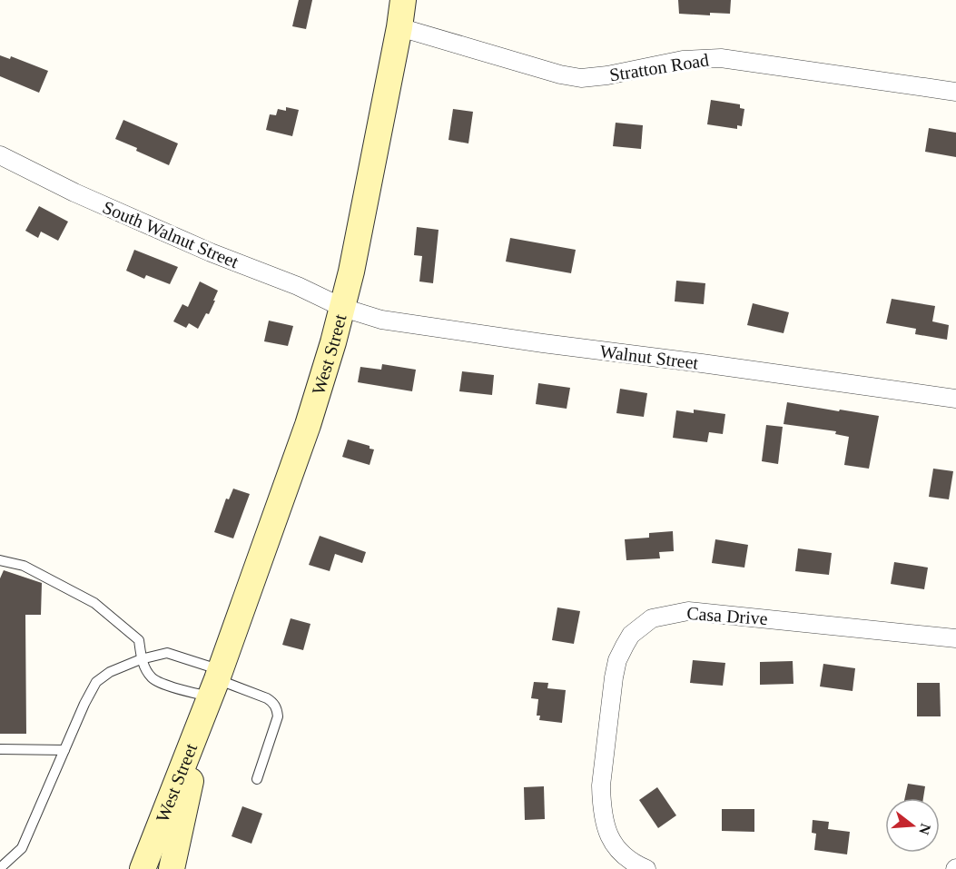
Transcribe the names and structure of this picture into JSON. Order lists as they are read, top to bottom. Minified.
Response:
{"streets":{"street":["Stratton Road","South Walnut Street","West Street","Walnut Street","Casa Drive"]},"crossings":[["Stratton Road","West Street"],["South Walnut Street","West Street"],["South Walnut Street","Walnut Street"],["West Street","Walnut Street"]],"north":"right"}
